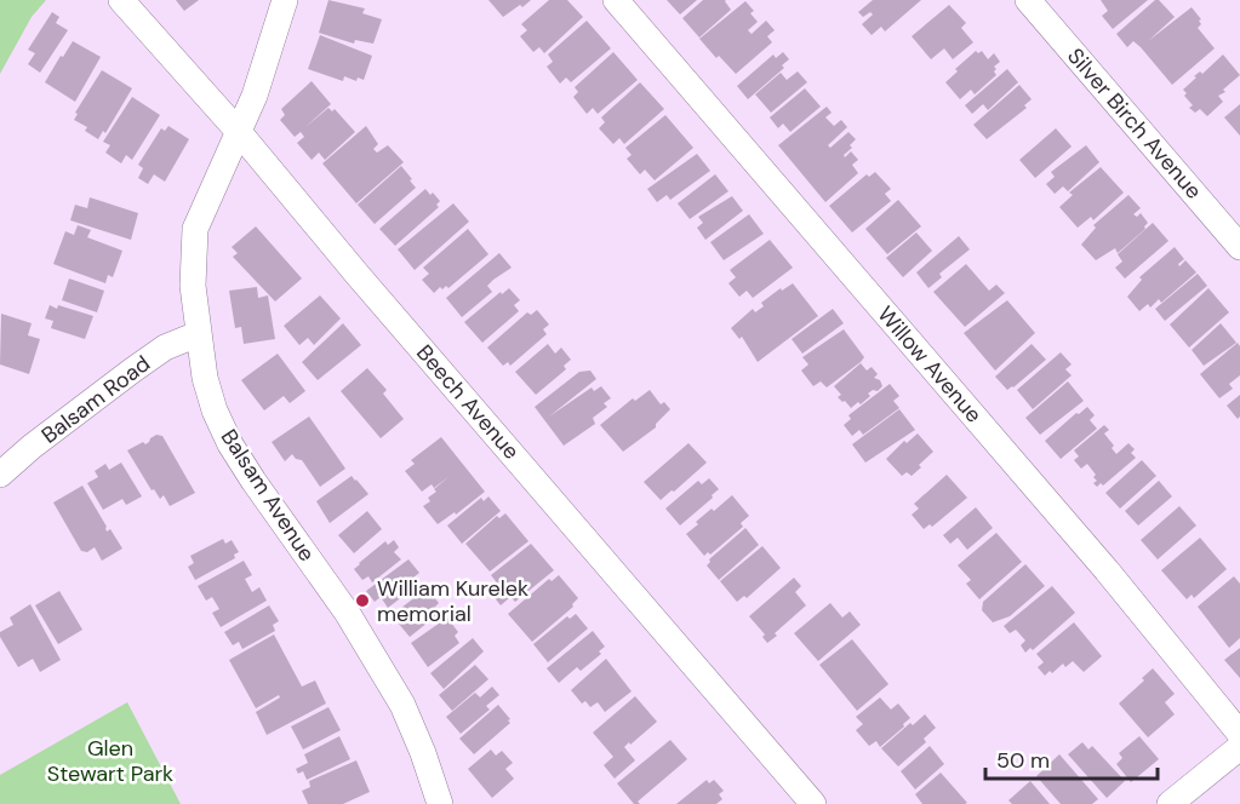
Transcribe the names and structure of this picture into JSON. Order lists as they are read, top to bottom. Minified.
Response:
{"streets":{"street":["Silver Birch Avenue","Willow Avenue","Balsam Road","Beech Avenue","Balsam Avenue"]},"crossings":[["Balsam Road","Balsam Avenue"],["Beech Avenue","Balsam Avenue"]],"parks":["Glen Stewart Park"],"places":["William Kurelek memorial"],"scale_bar":"50 m"}
